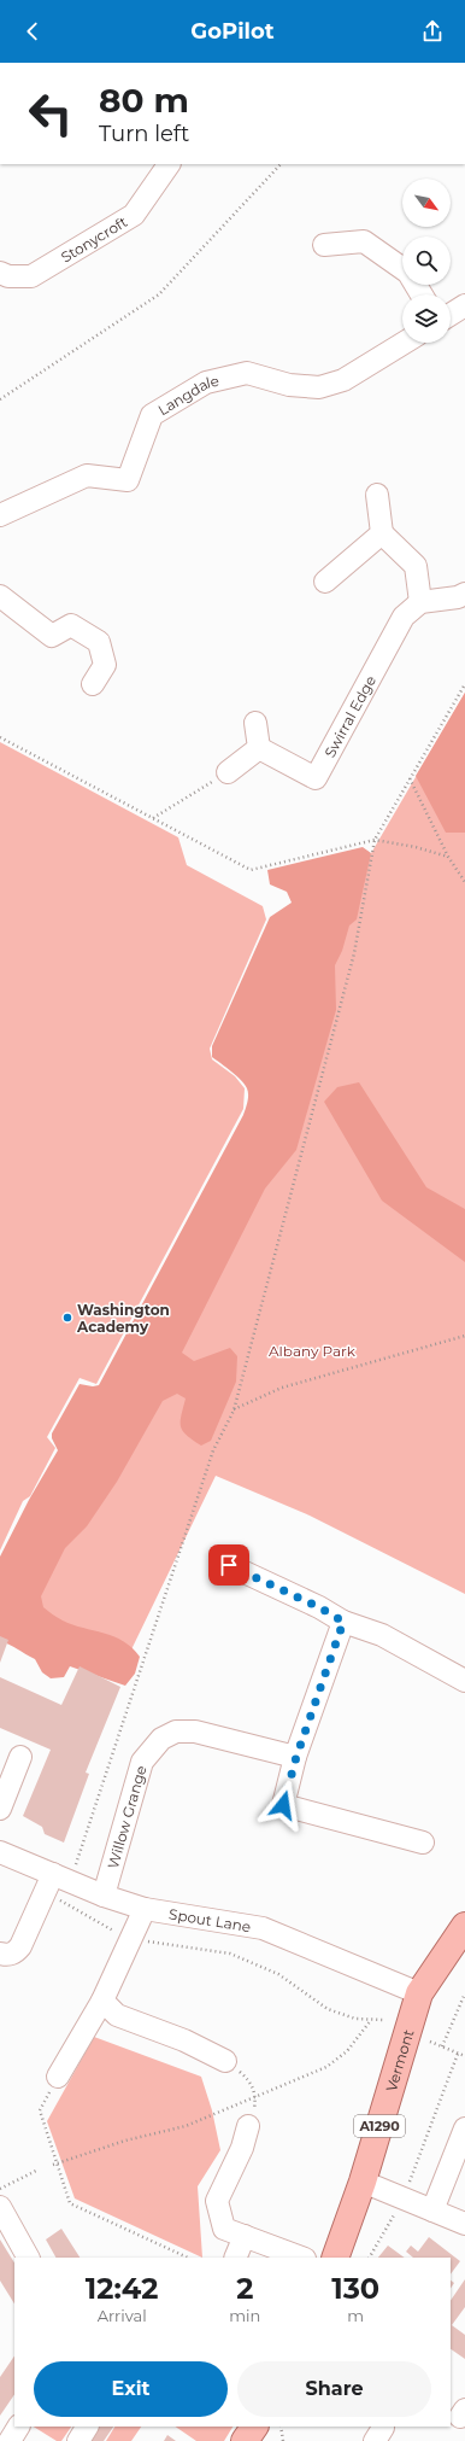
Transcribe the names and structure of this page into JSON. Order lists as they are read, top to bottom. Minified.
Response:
{"streets":{"main road":["Vermont","A1290"],"street":["Stonycroft","Langdale","Swirral Edge","Willow Grange","Spout Lane"]},"crossings":[["Willow Grange","Spout Lane"],["Spout Lane","Vermont"]],"parks":["Albany Park"],"places":["Washington Academy"],"north":"bottom right","page":{"header":"GoPilot","turn":["80 m","Turn left"],"eta":["12:42","Arrival","2","min","130","m"],"buttons":["Exit","Share"]}}
